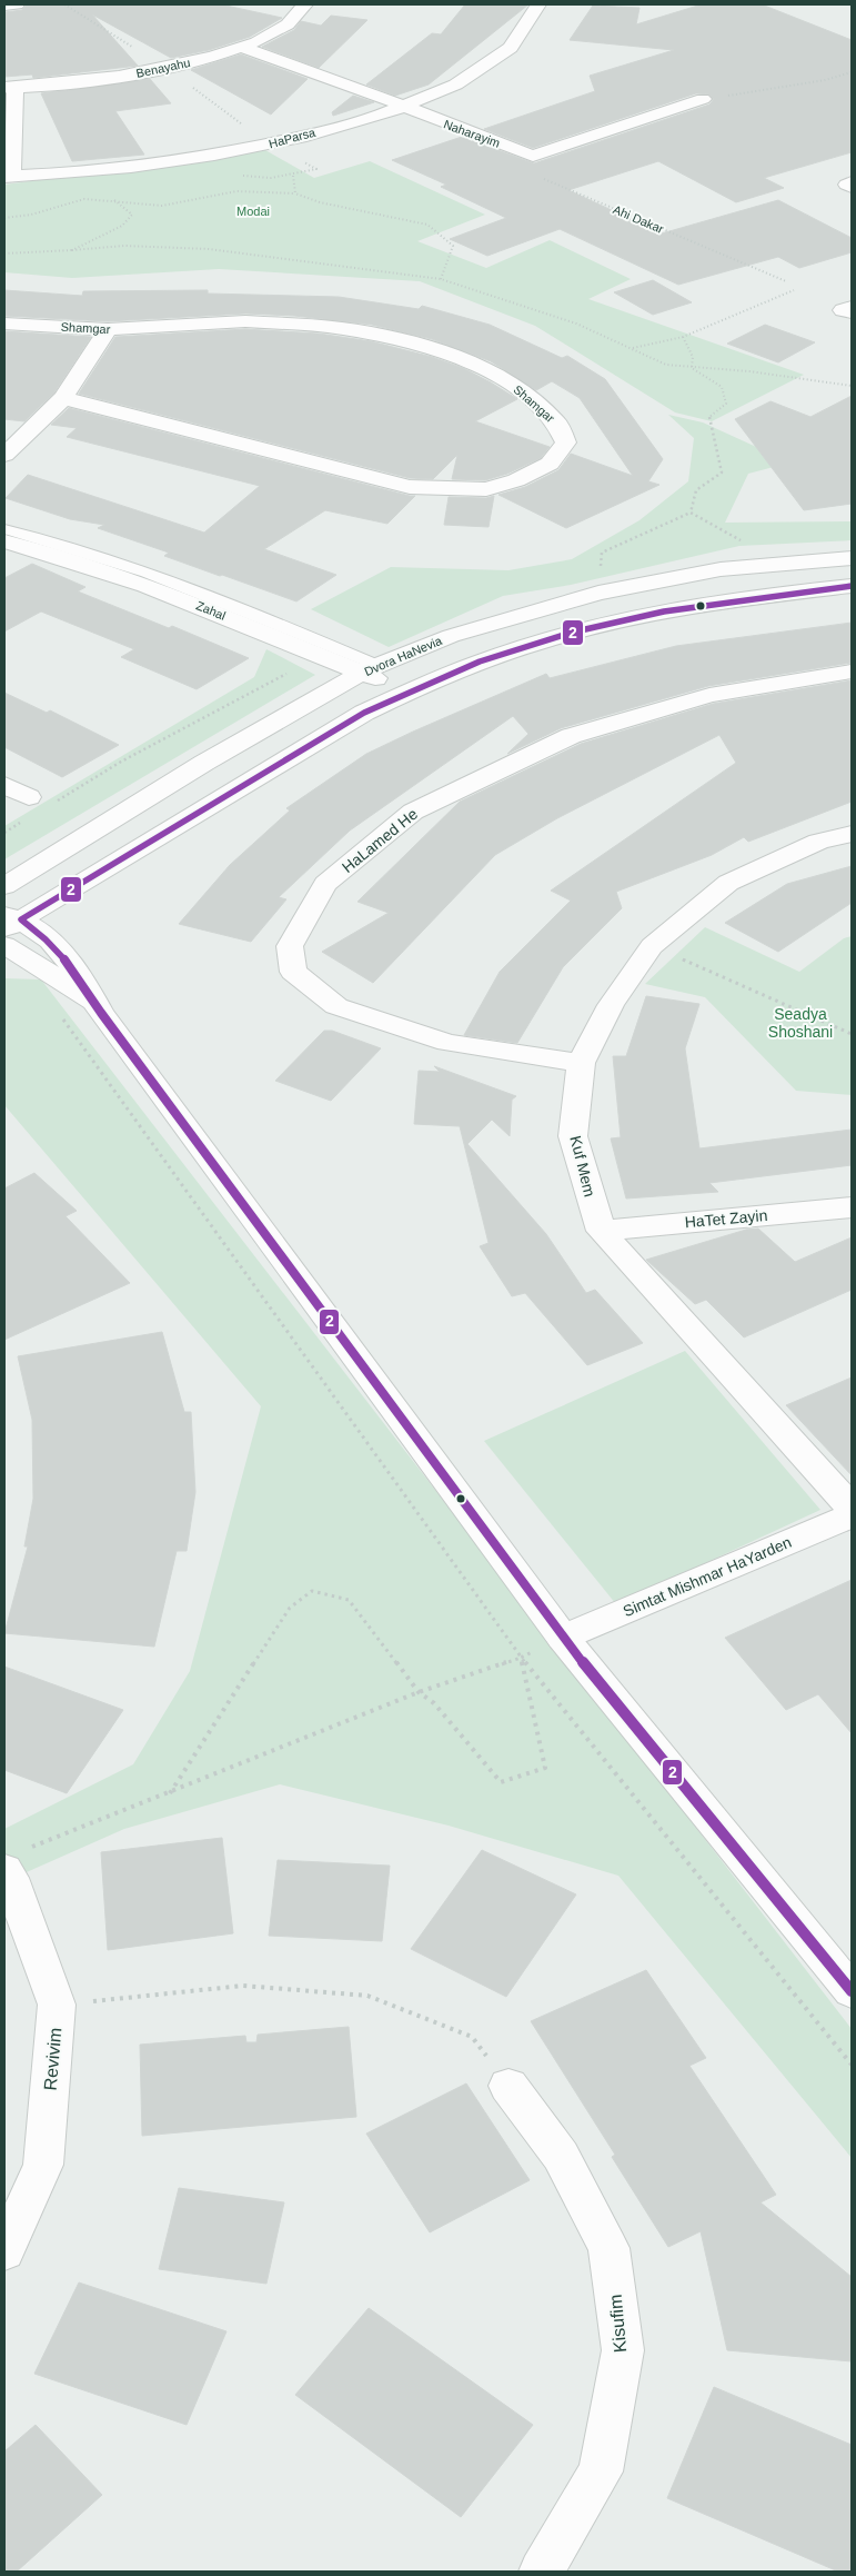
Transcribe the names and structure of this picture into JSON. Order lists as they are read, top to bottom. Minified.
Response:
{"streets":{"street":["Benayahu","Naharayim","HaParsa","Shamgar","Zahal","Dvora HaNevia","HaLamed He","Kuf Mem","HaTet Zayin","Simtat Mishmar HaYarden","Revivim","Kisufim"],"path":["Ahi Dakar"]},"crossings":[["Benayahu","Naharayim"],["Naharayim","HaParsa"],["Naharayim","Ahi Dakar"],["Zahal","Dvora HaNevia"],["HaLamed He","Kuf Mem"],["Kuf Mem","HaTet Zayin"]],"parks":["Modai","Seadya Shoshani"],"lines":["transit line 2"]}
